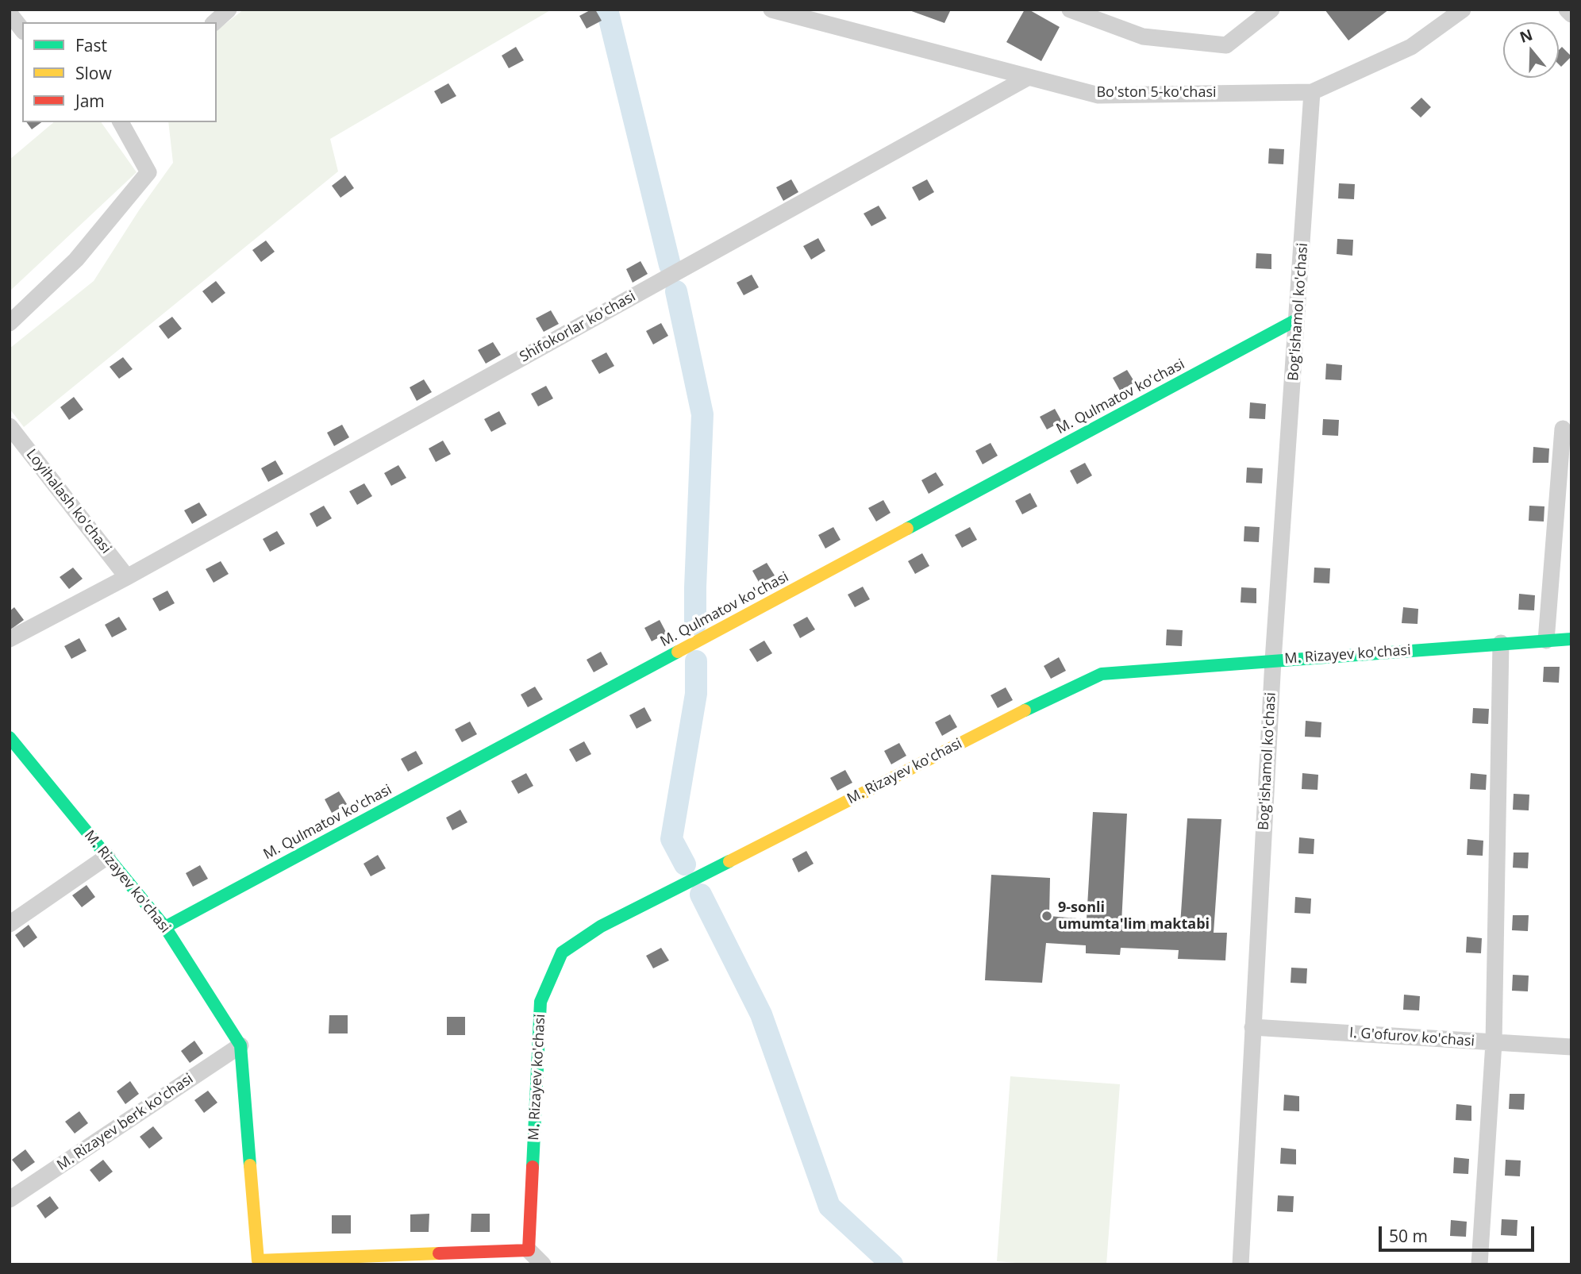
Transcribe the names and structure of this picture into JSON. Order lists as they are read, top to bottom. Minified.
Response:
{"streets":{"street":["Bo'ston 5-ko'chasi","Bog'ishamol ko'chasi","Shifokorlar ko'chasi","M. Qulmatov ko'chasi","Loyihalash ko'chasi","M. Rizayev ko'chasi","I. G'ofurov ko'chasi","M. Rizayev berk ko'chasi"]},"crossings":[["Bo'ston 5-ko'chasi","Bog'ishamol ko'chasi"],["Bo'ston 5-ko'chasi","Shifokorlar ko'chasi"],["Bog'ishamol ko'chasi","M. Qulmatov ko'chasi"],["Bog'ishamol ko'chasi","M. Rizayev ko'chasi"],["Bog'ishamol ko'chasi","I. G'ofurov ko'chasi"],["Shifokorlar ko'chasi","Loyihalash ko'chasi"],["M. Qulmatov ko'chasi","M. Rizayev ko'chasi"],["M. Rizayev ko'chasi","M. Rizayev berk ko'chasi"]],"places":["9-sonli umumta'lim maktabi"],"legend":["Fast","Slow","Jam"],"scale_bar":"50 m","north":"top"}
